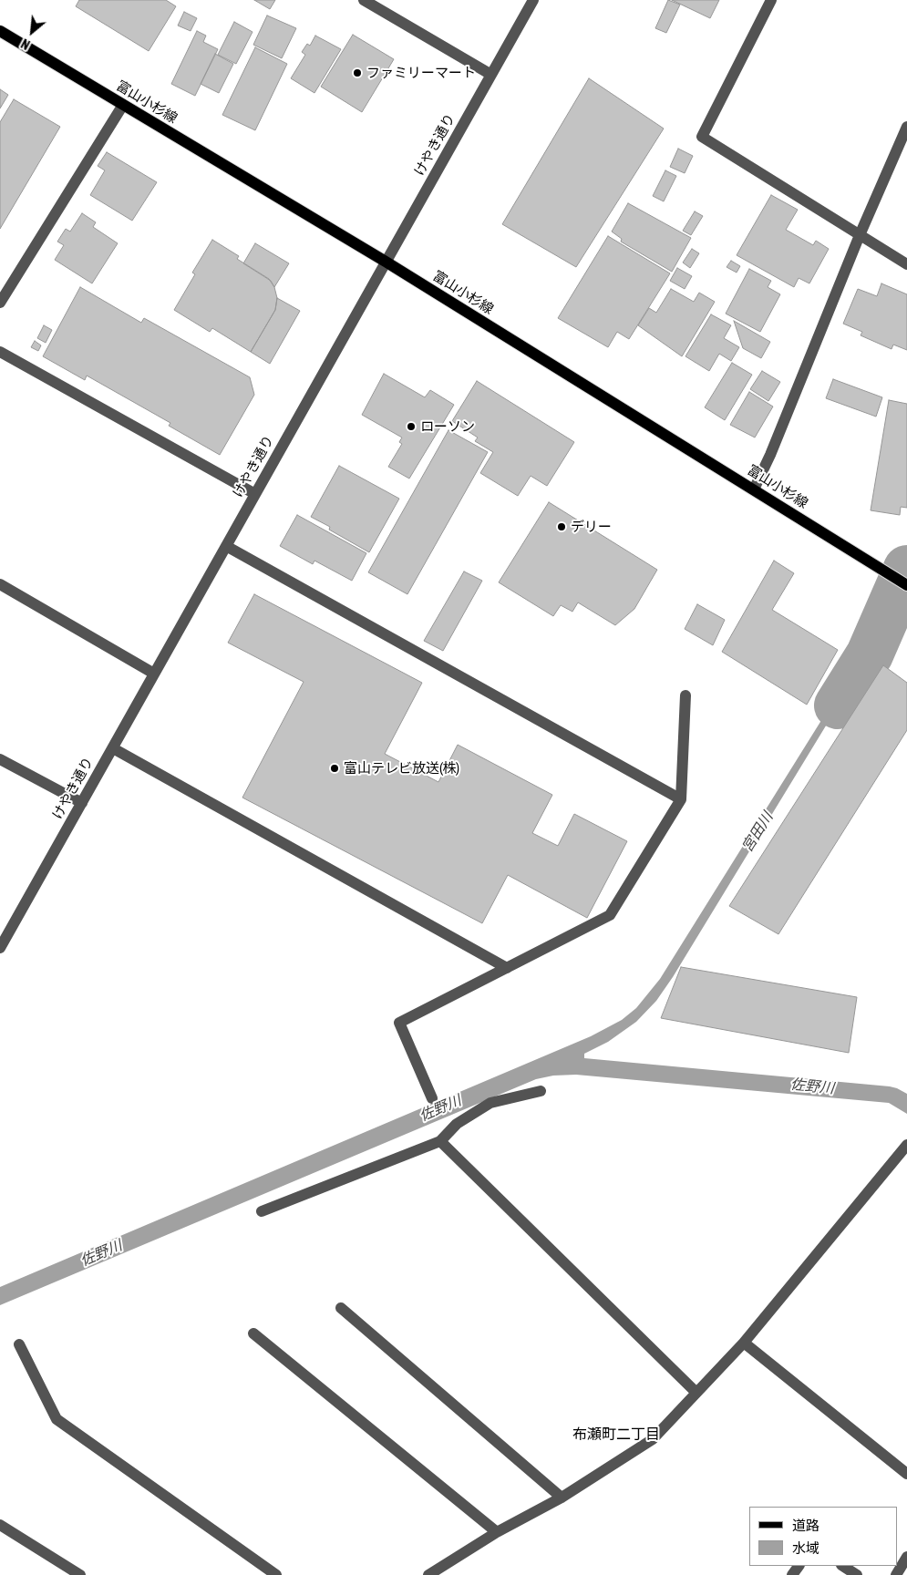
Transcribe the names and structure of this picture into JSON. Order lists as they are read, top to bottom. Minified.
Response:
{"streets":{"main road":["富山小杉線"],"street":["けやき通り"]},"crossings":[["富山小杉線","けやき通り"]],"districts":["布瀬町二丁目"],"water":["宮田川","佐野川"],"places":["ファミリーマート","ローソン","デリー","富山テレビ放送(株)"],"legend":["道路","水域"],"north":"bottom left"}
